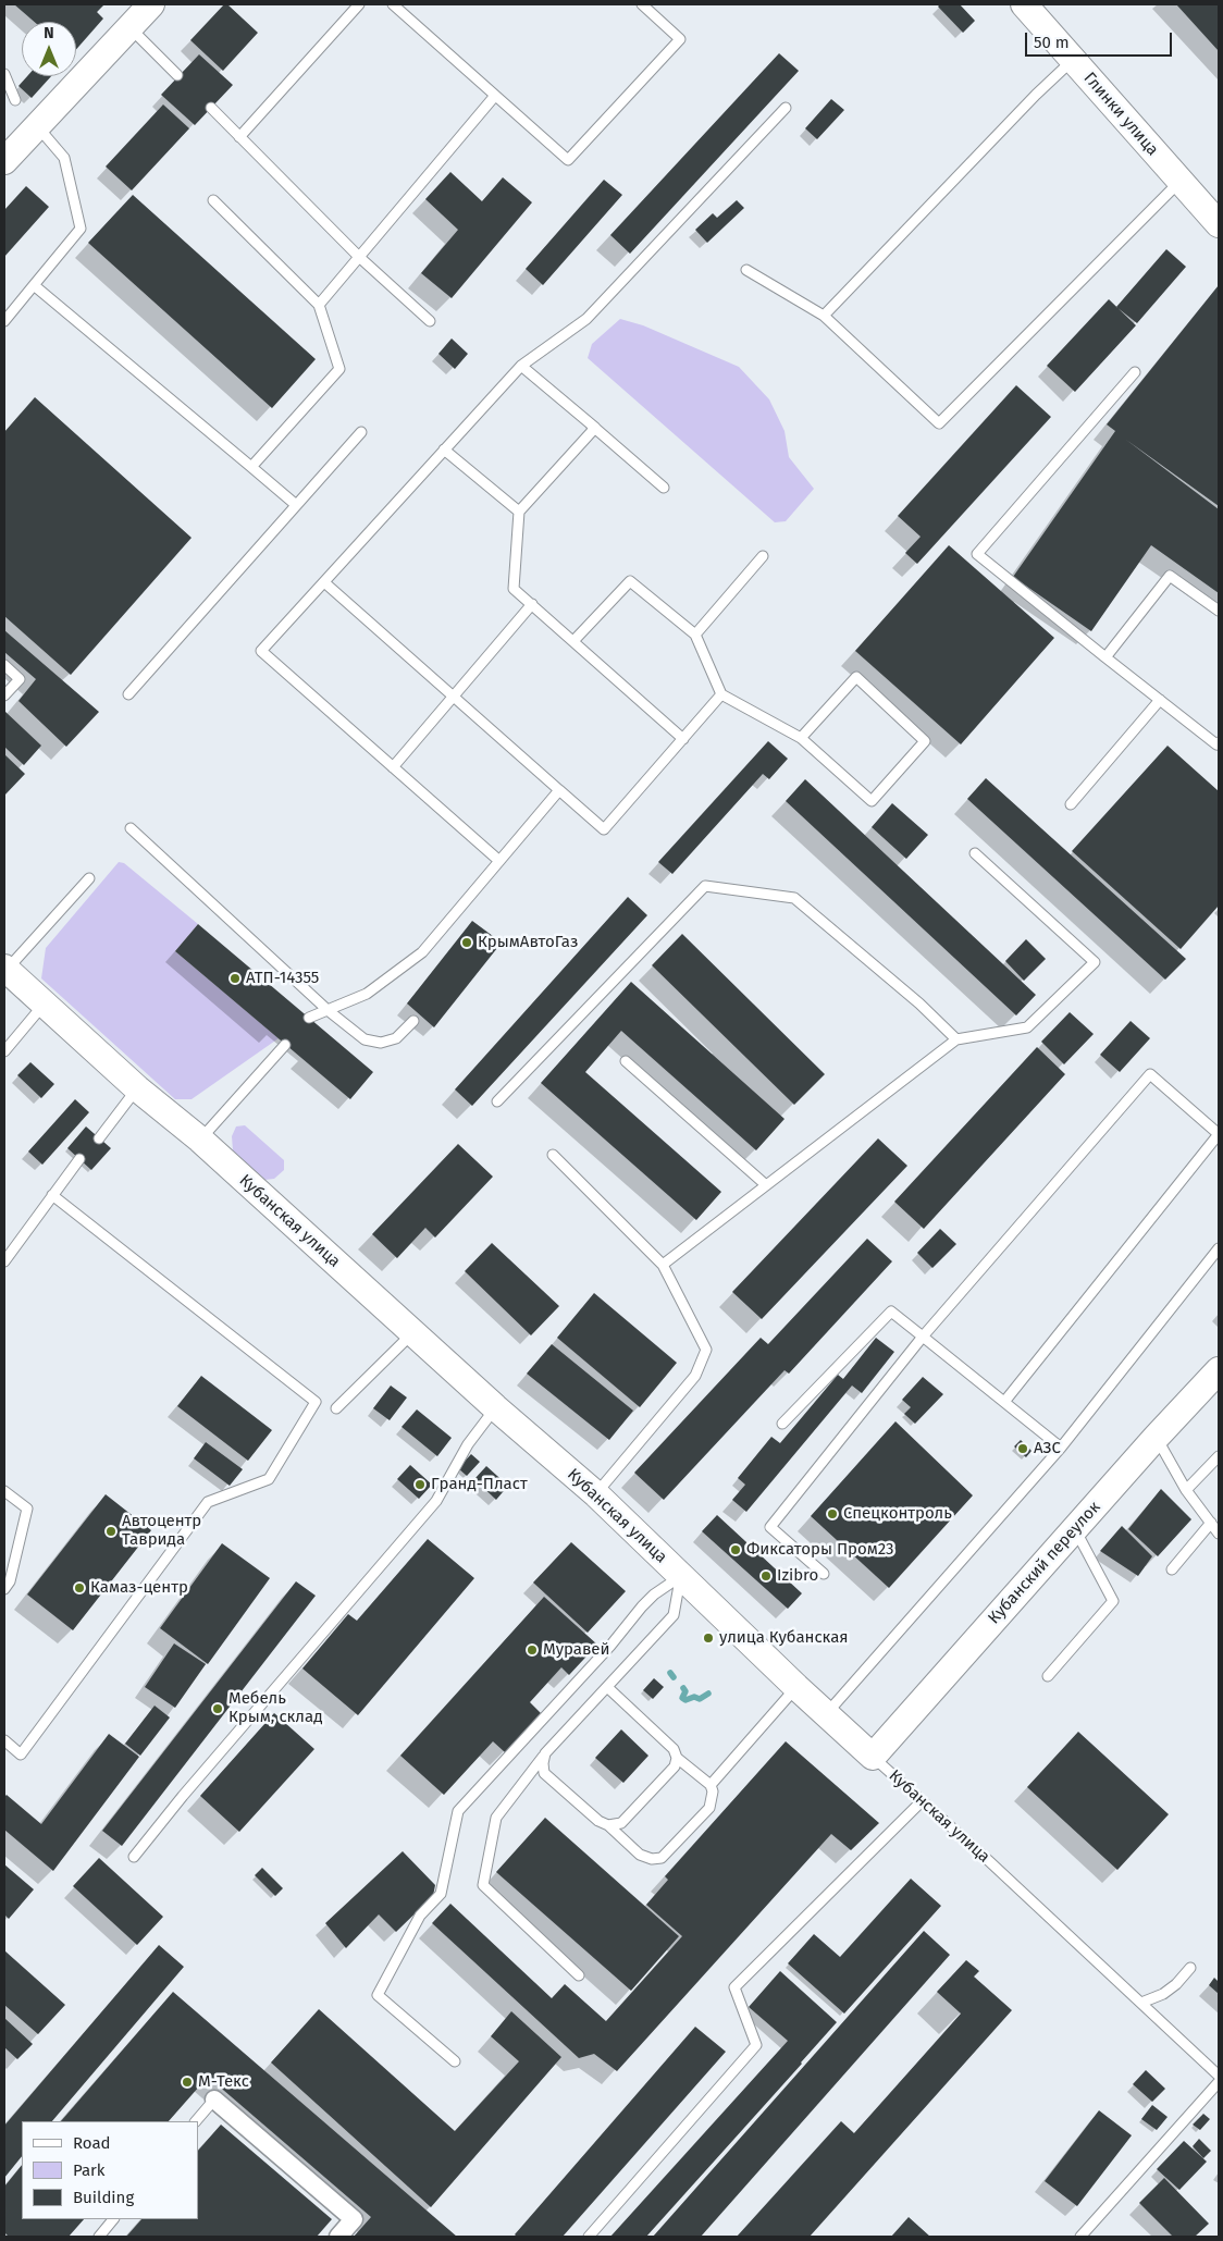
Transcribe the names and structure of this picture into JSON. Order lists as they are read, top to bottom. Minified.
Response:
{"streets":{"main road":["Глинки улица","Кубанская улица","Кубанский переулок"]},"crossings":[["Кубанская улица","Кубанский переулок"]],"places":["КрымАвтоГаз","АТП-14355","АЗС","Гранд-Пласт","Спецконтроль","Автоцентр Таврида","Фиксаторы Пром23","Izibro","Камаз-центр","улица Кубанская","Муравей","Мебель Крым, склад","М-Текс"],"legend":["Road","Park","Building"],"scale_bar":"50 m","north":"top"}
